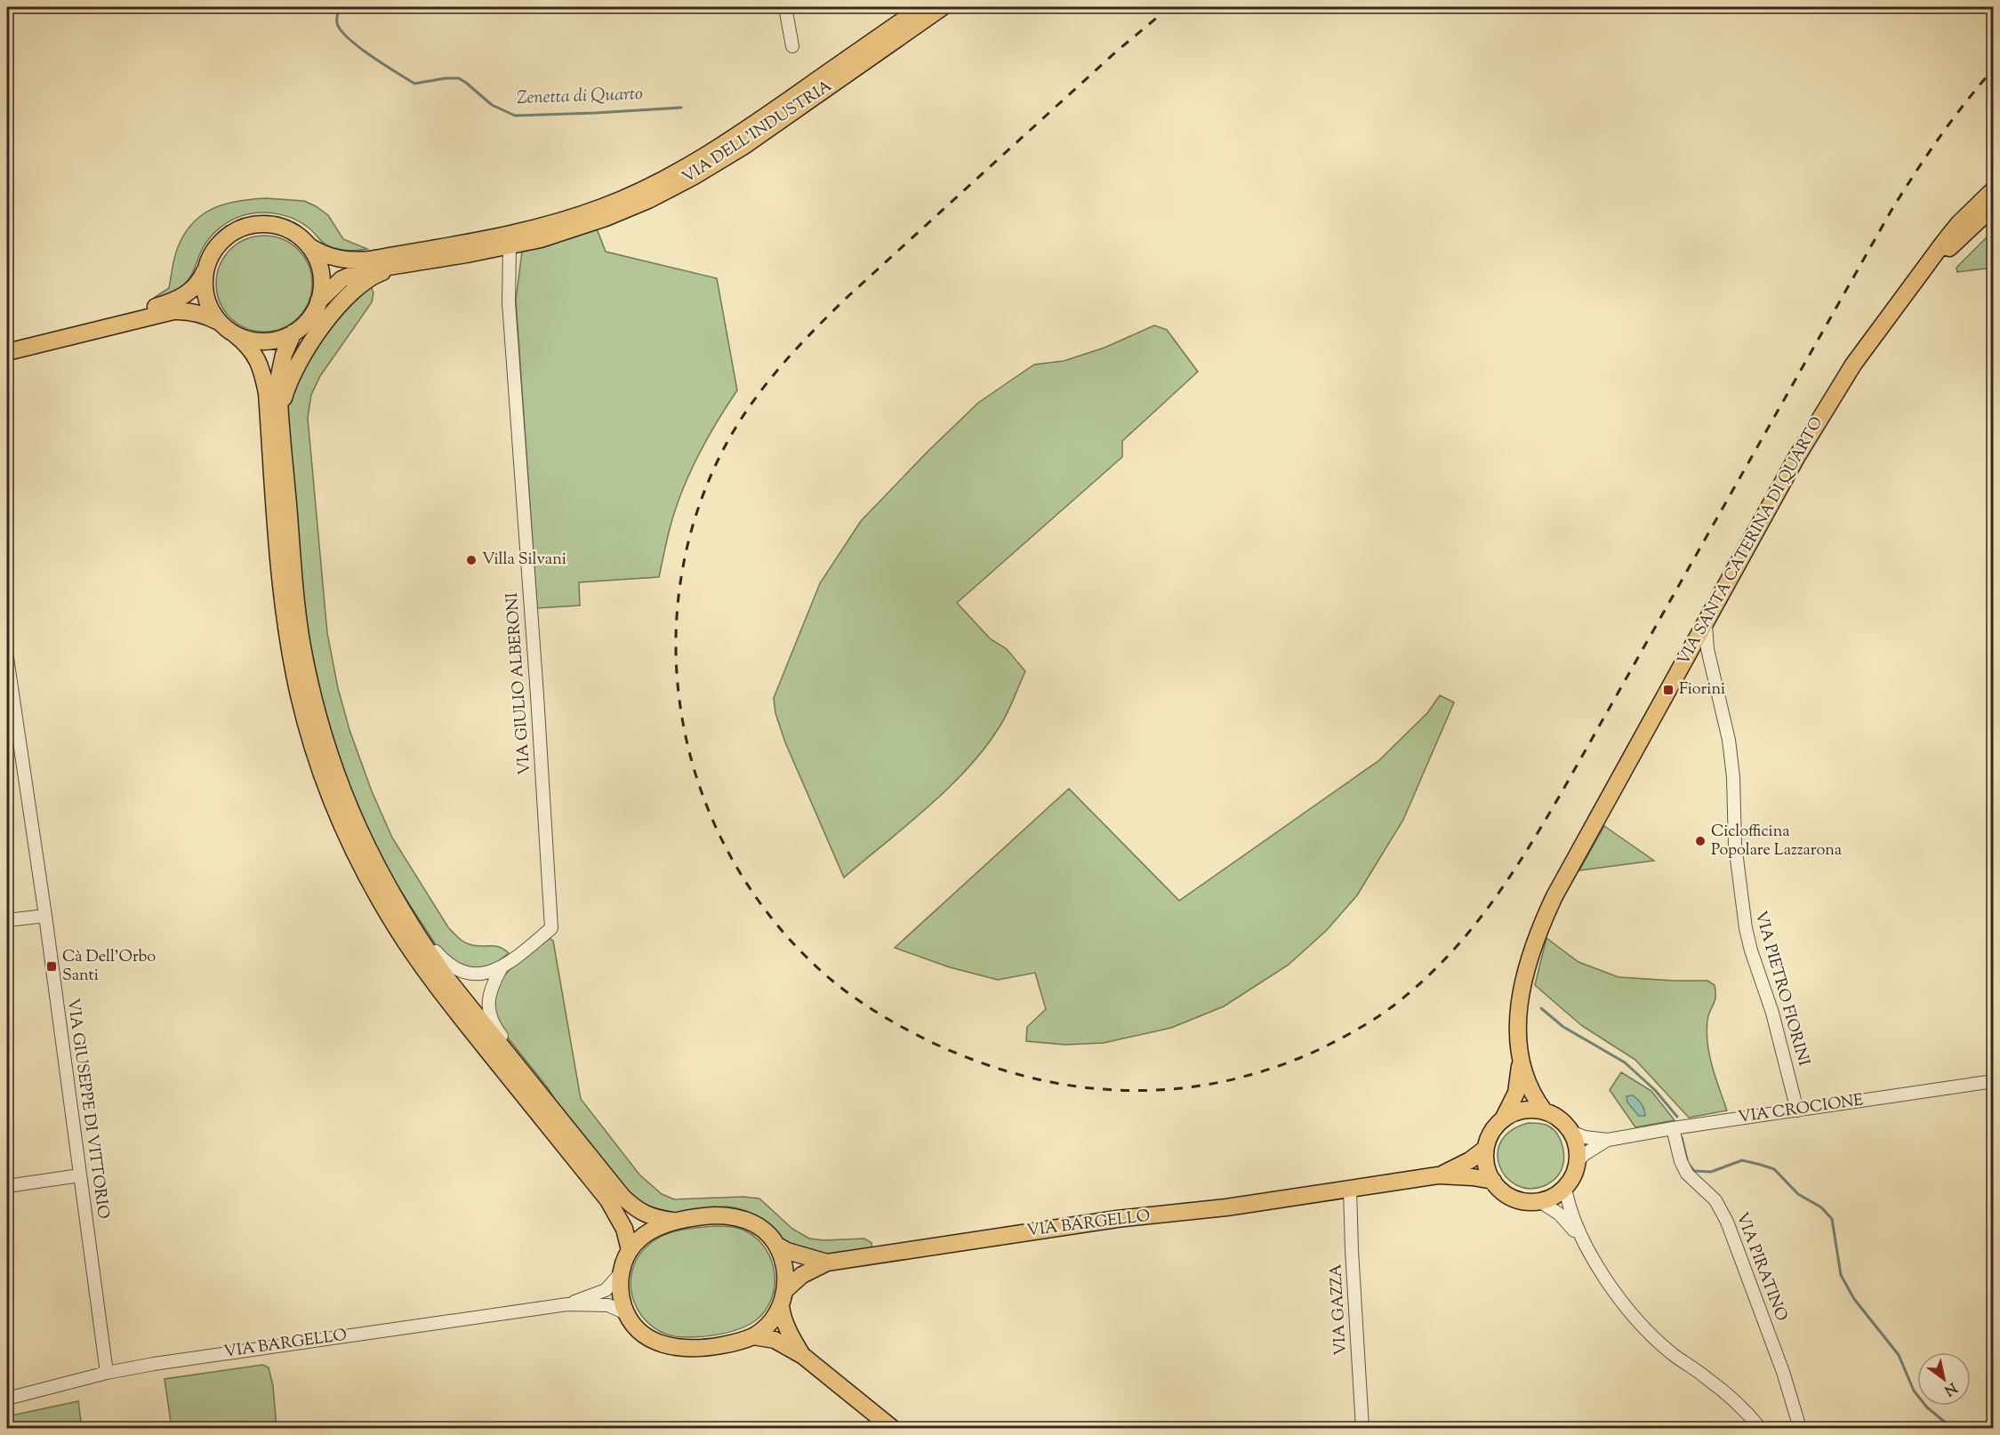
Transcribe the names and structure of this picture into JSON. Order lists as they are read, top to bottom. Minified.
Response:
{"streets":{"main road":["VIA DELL'INDUSTRIA","VIA SANTA CATERINA DI QUARTO","VIA BARGELLO"],"street":["VIA GIULIO ALBERONI","VIA PIETRO FIORINI","VIA GIUSEPPE DI VITTORIO","VIA CROCIONE","VIA PIRATINO","VIA GAZZA"]},"crossings":[["VIA DELL'INDUSTRIA","VIA GIULIO ALBERONI"],["VIA SANTA CATERINA DI QUARTO","VIA PIETRO FIORINI"],["VIA SANTA CATERINA DI QUARTO","VIA CROCIONE"],["VIA PIETRO FIORINI","VIA CROCIONE"],["VIA GIUSEPPE DI VITTORIO","VIA BARGELLO"],["VIA CROCIONE","VIA PIRATINO"],["VIA BARGELLO","VIA GAZZA"]],"water":["Zenetta di Quarto"],"places":{"other":["Villa Silvani","Ciclofficina Popolare Lazzarona"],"transit":["Fiorini","Cà Dell'Orbo Santi"]},"north":"bottom right"}
